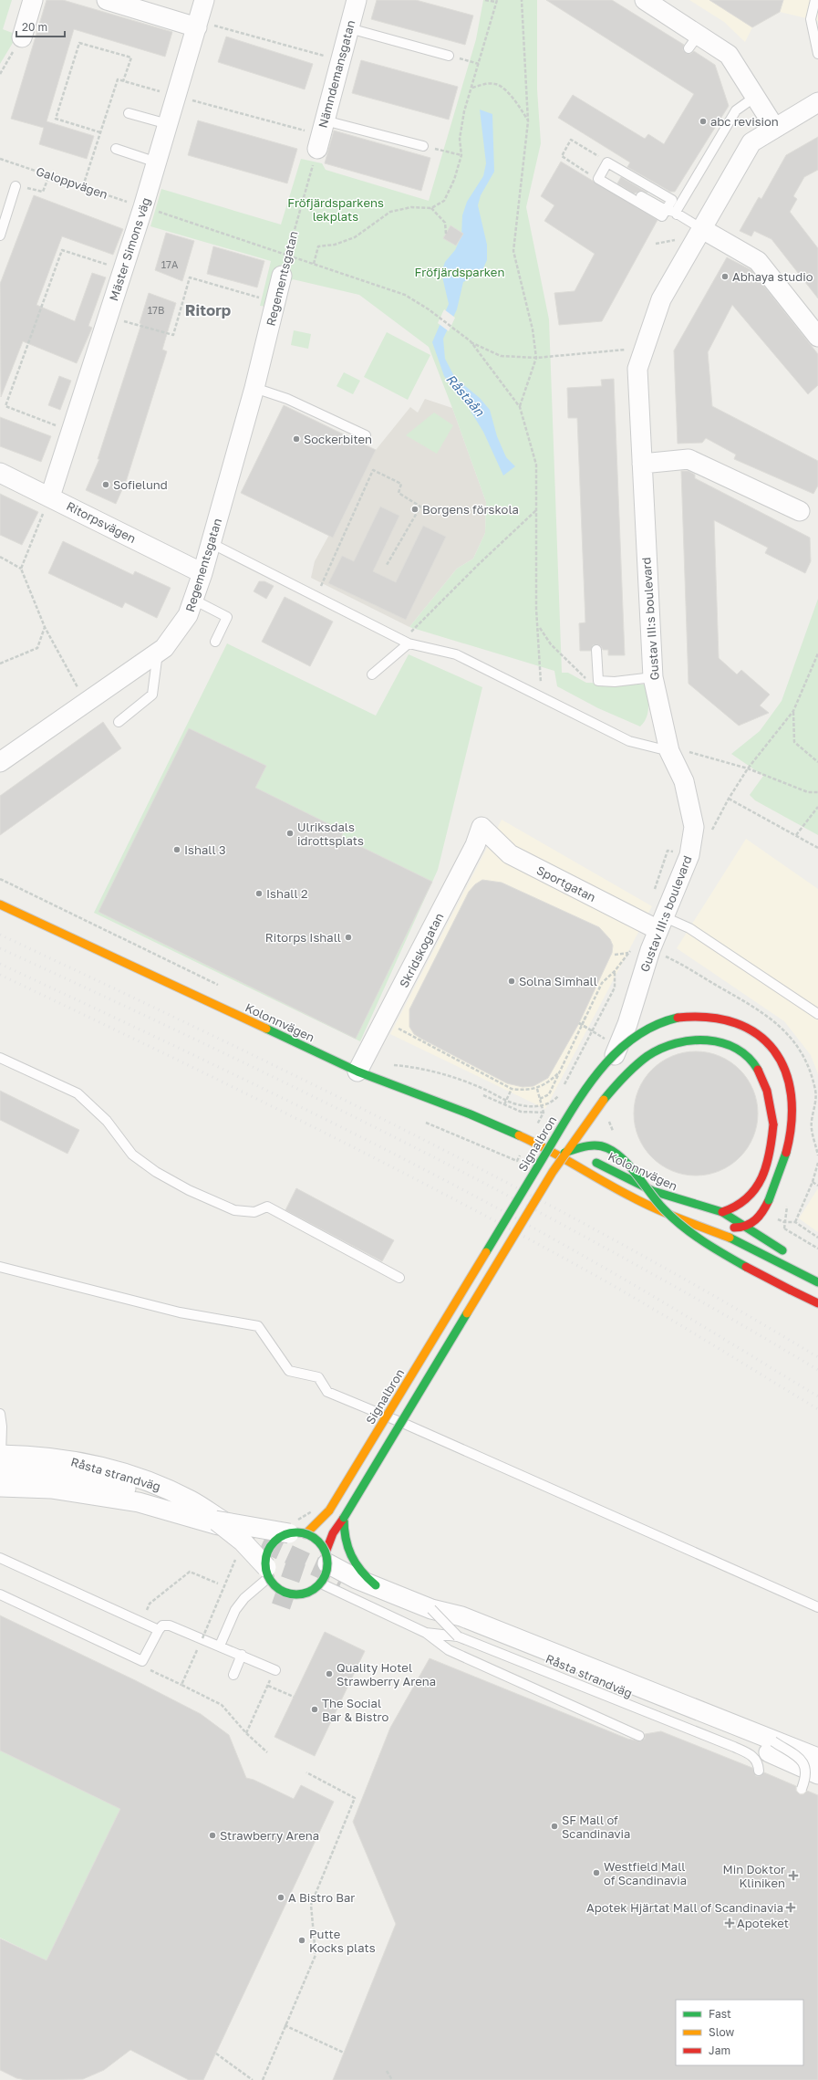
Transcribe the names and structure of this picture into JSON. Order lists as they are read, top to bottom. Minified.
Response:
{"streets":{"street":["Nämndemansgatan","Mäster Simons väg","Regementsgatan","Ritorpsvägen","Gustav III:s boulevard","Sportgatan","Skridskogatan","Kolonnvägen","Signalbron","Råsta strandväg"],"path":["Galoppvägen"]},"crossings":[["Nämndemansgatan","Regementsgatan"],["Galoppvägen","Mäster Simons väg"],["Galoppvägen","Regementsgatan"],["Mäster Simons väg","Ritorpsvägen"],["Regementsgatan","Ritorpsvägen"],["Gustav III:s boulevard","Sportgatan"],["Gustav III:s boulevard","Kolonnvägen"],["Sportgatan","Skridskogatan"],["Skridskogatan","Kolonnvägen"],["Signalbron","Råsta strandväg"]],"districts":["Ritorp"],"water":["Råstaån"],"parks":["Fröfjärdsparkens lekplats","Fröfjärdsparken"],"places":{"other":["abc revision","Abhaya studio","Sockerbiten","Sofielund","Borgens förskola","Ulriksdals idrottsplats","Ishall 3","Ishall 2","Ritorps Ishall","Solna Simhall","Quality Hotel Strawberry Arena","The Social Bar & Bistro","SF Mall of Scandinavia","Strawberry Arena","Westfield Mall of Scandinavia","A Bistro Bar","Putte Kocks plats"],"health":["Min Doktor Kliniken","Apotek Hjärtat Mall of Scandinavia","Apoteket"]},"house_numbers":["17A","17B"],"legend":["Fast","Slow","Jam"],"scale_bar":"20 m"}
